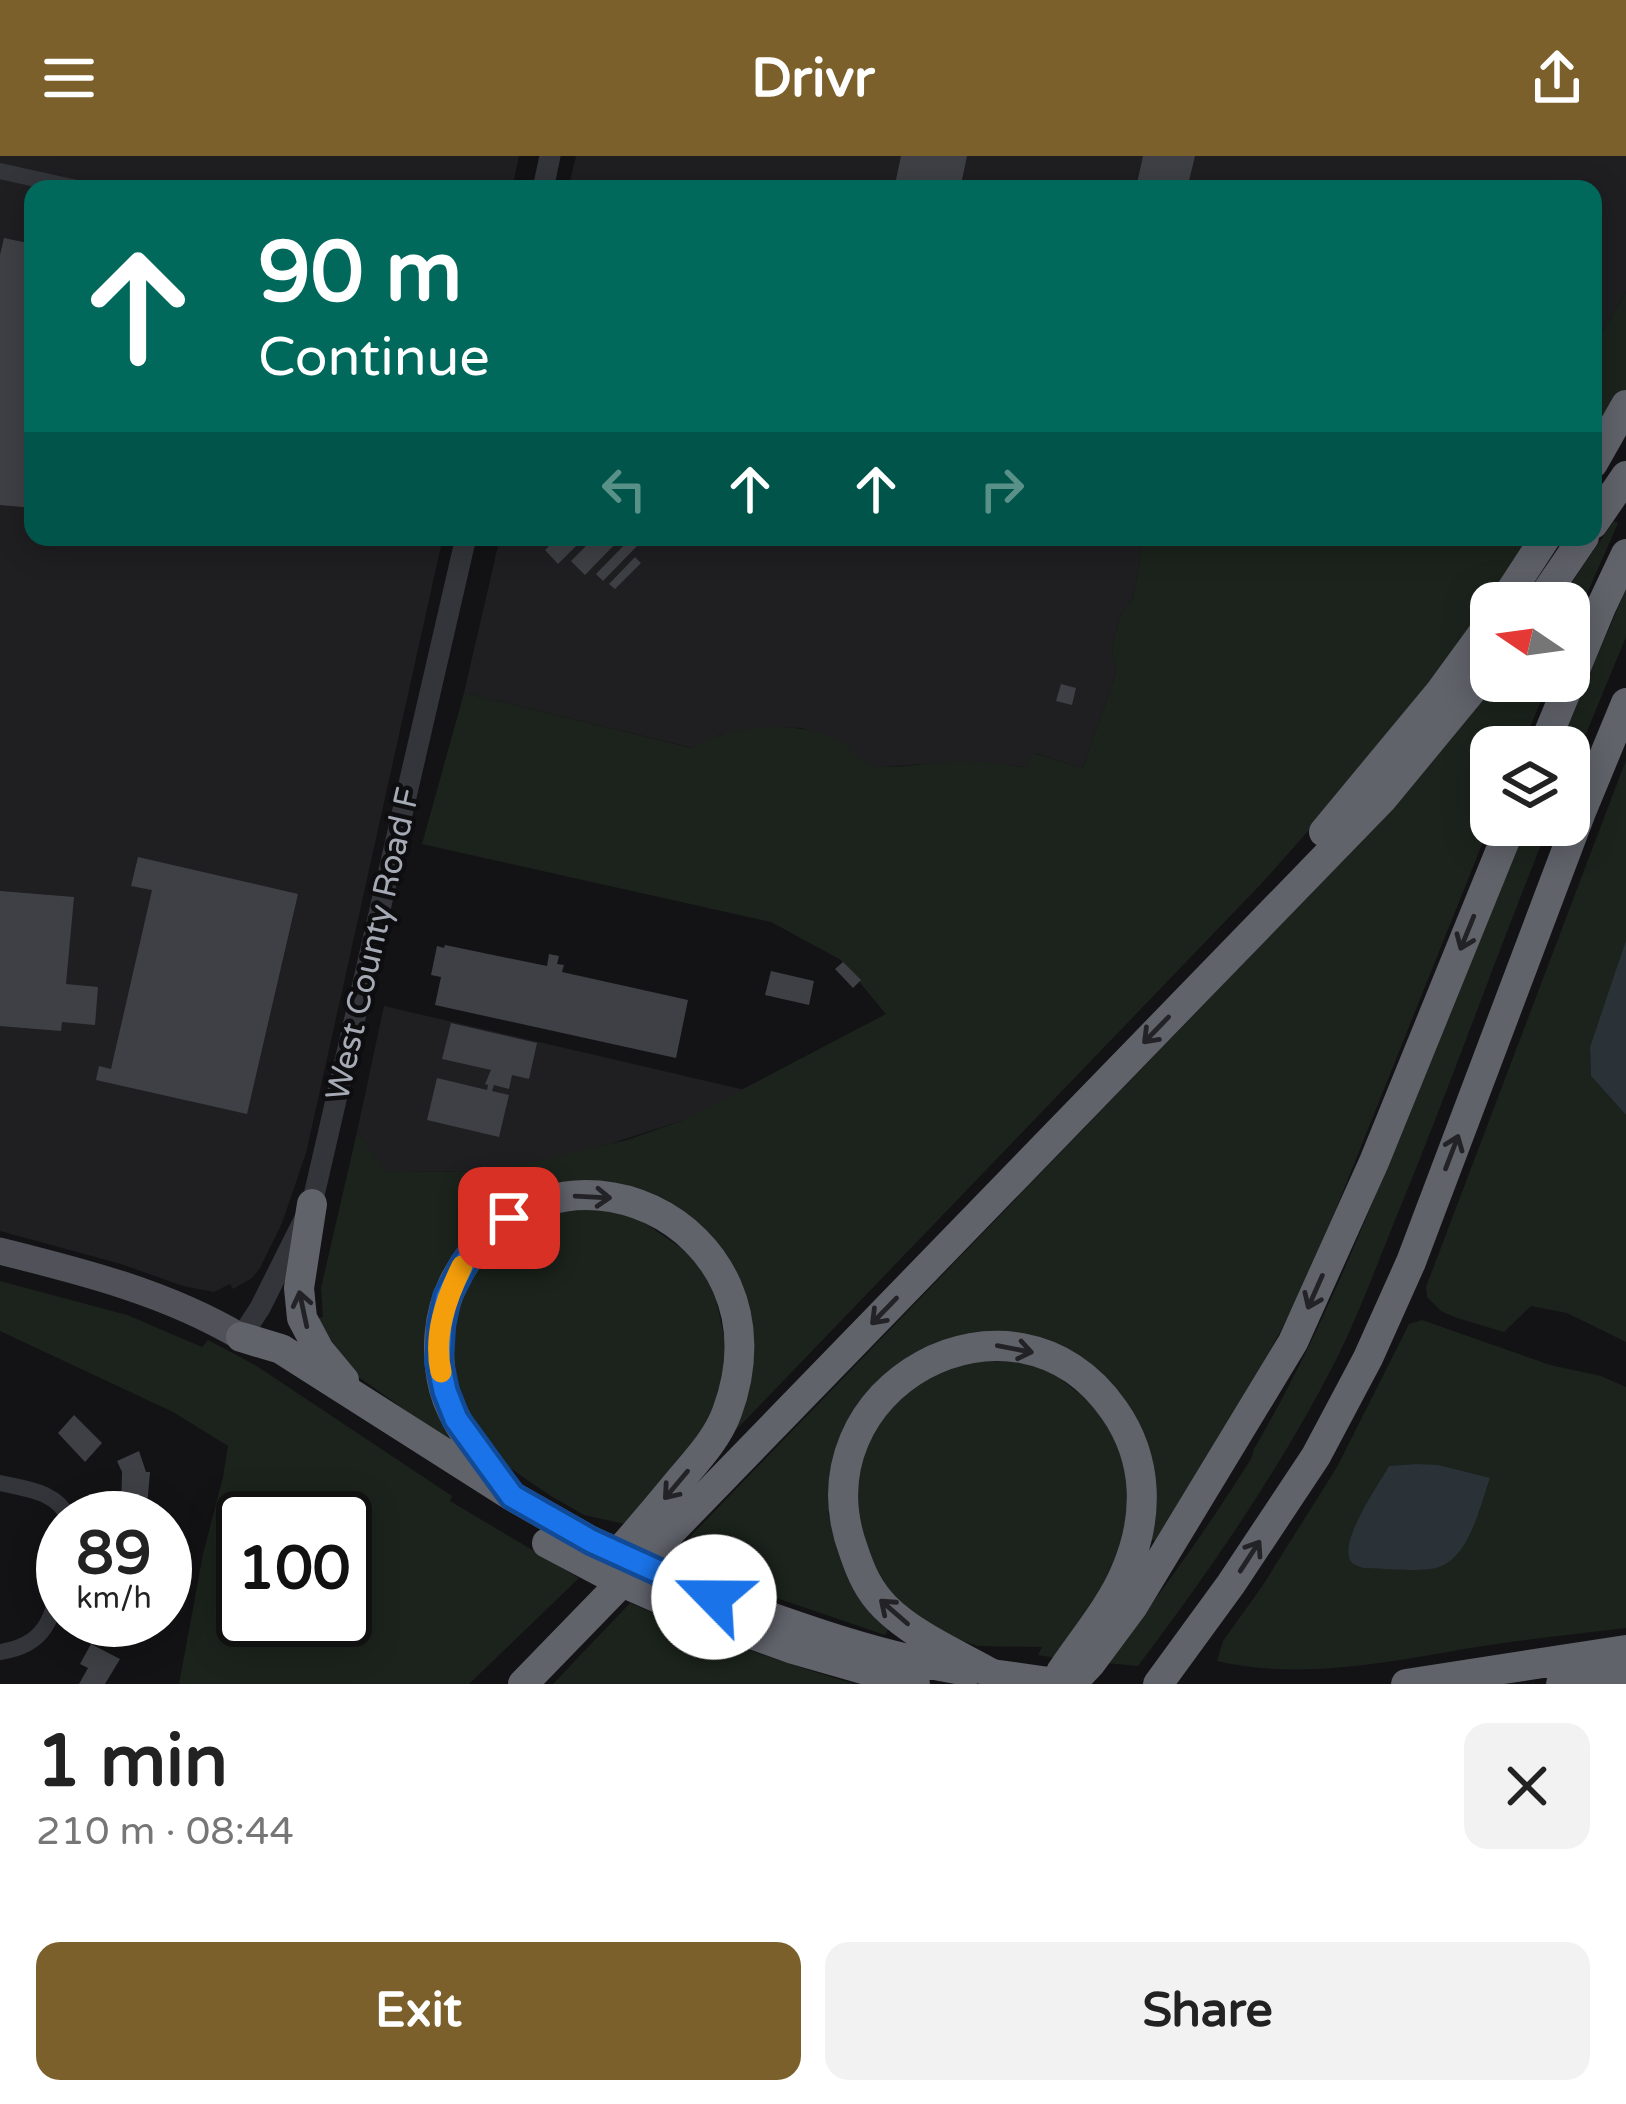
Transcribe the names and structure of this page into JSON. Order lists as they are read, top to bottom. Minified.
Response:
{"streets":{"street":["West County Road F"]},"north":"left","page":{"header":"Drivr","turn":["90 m","Continue"],"speed":"89 km/h","limit":"100","heading":["1 min","210 m · 08:44"],"buttons":["Exit","Share"]}}
